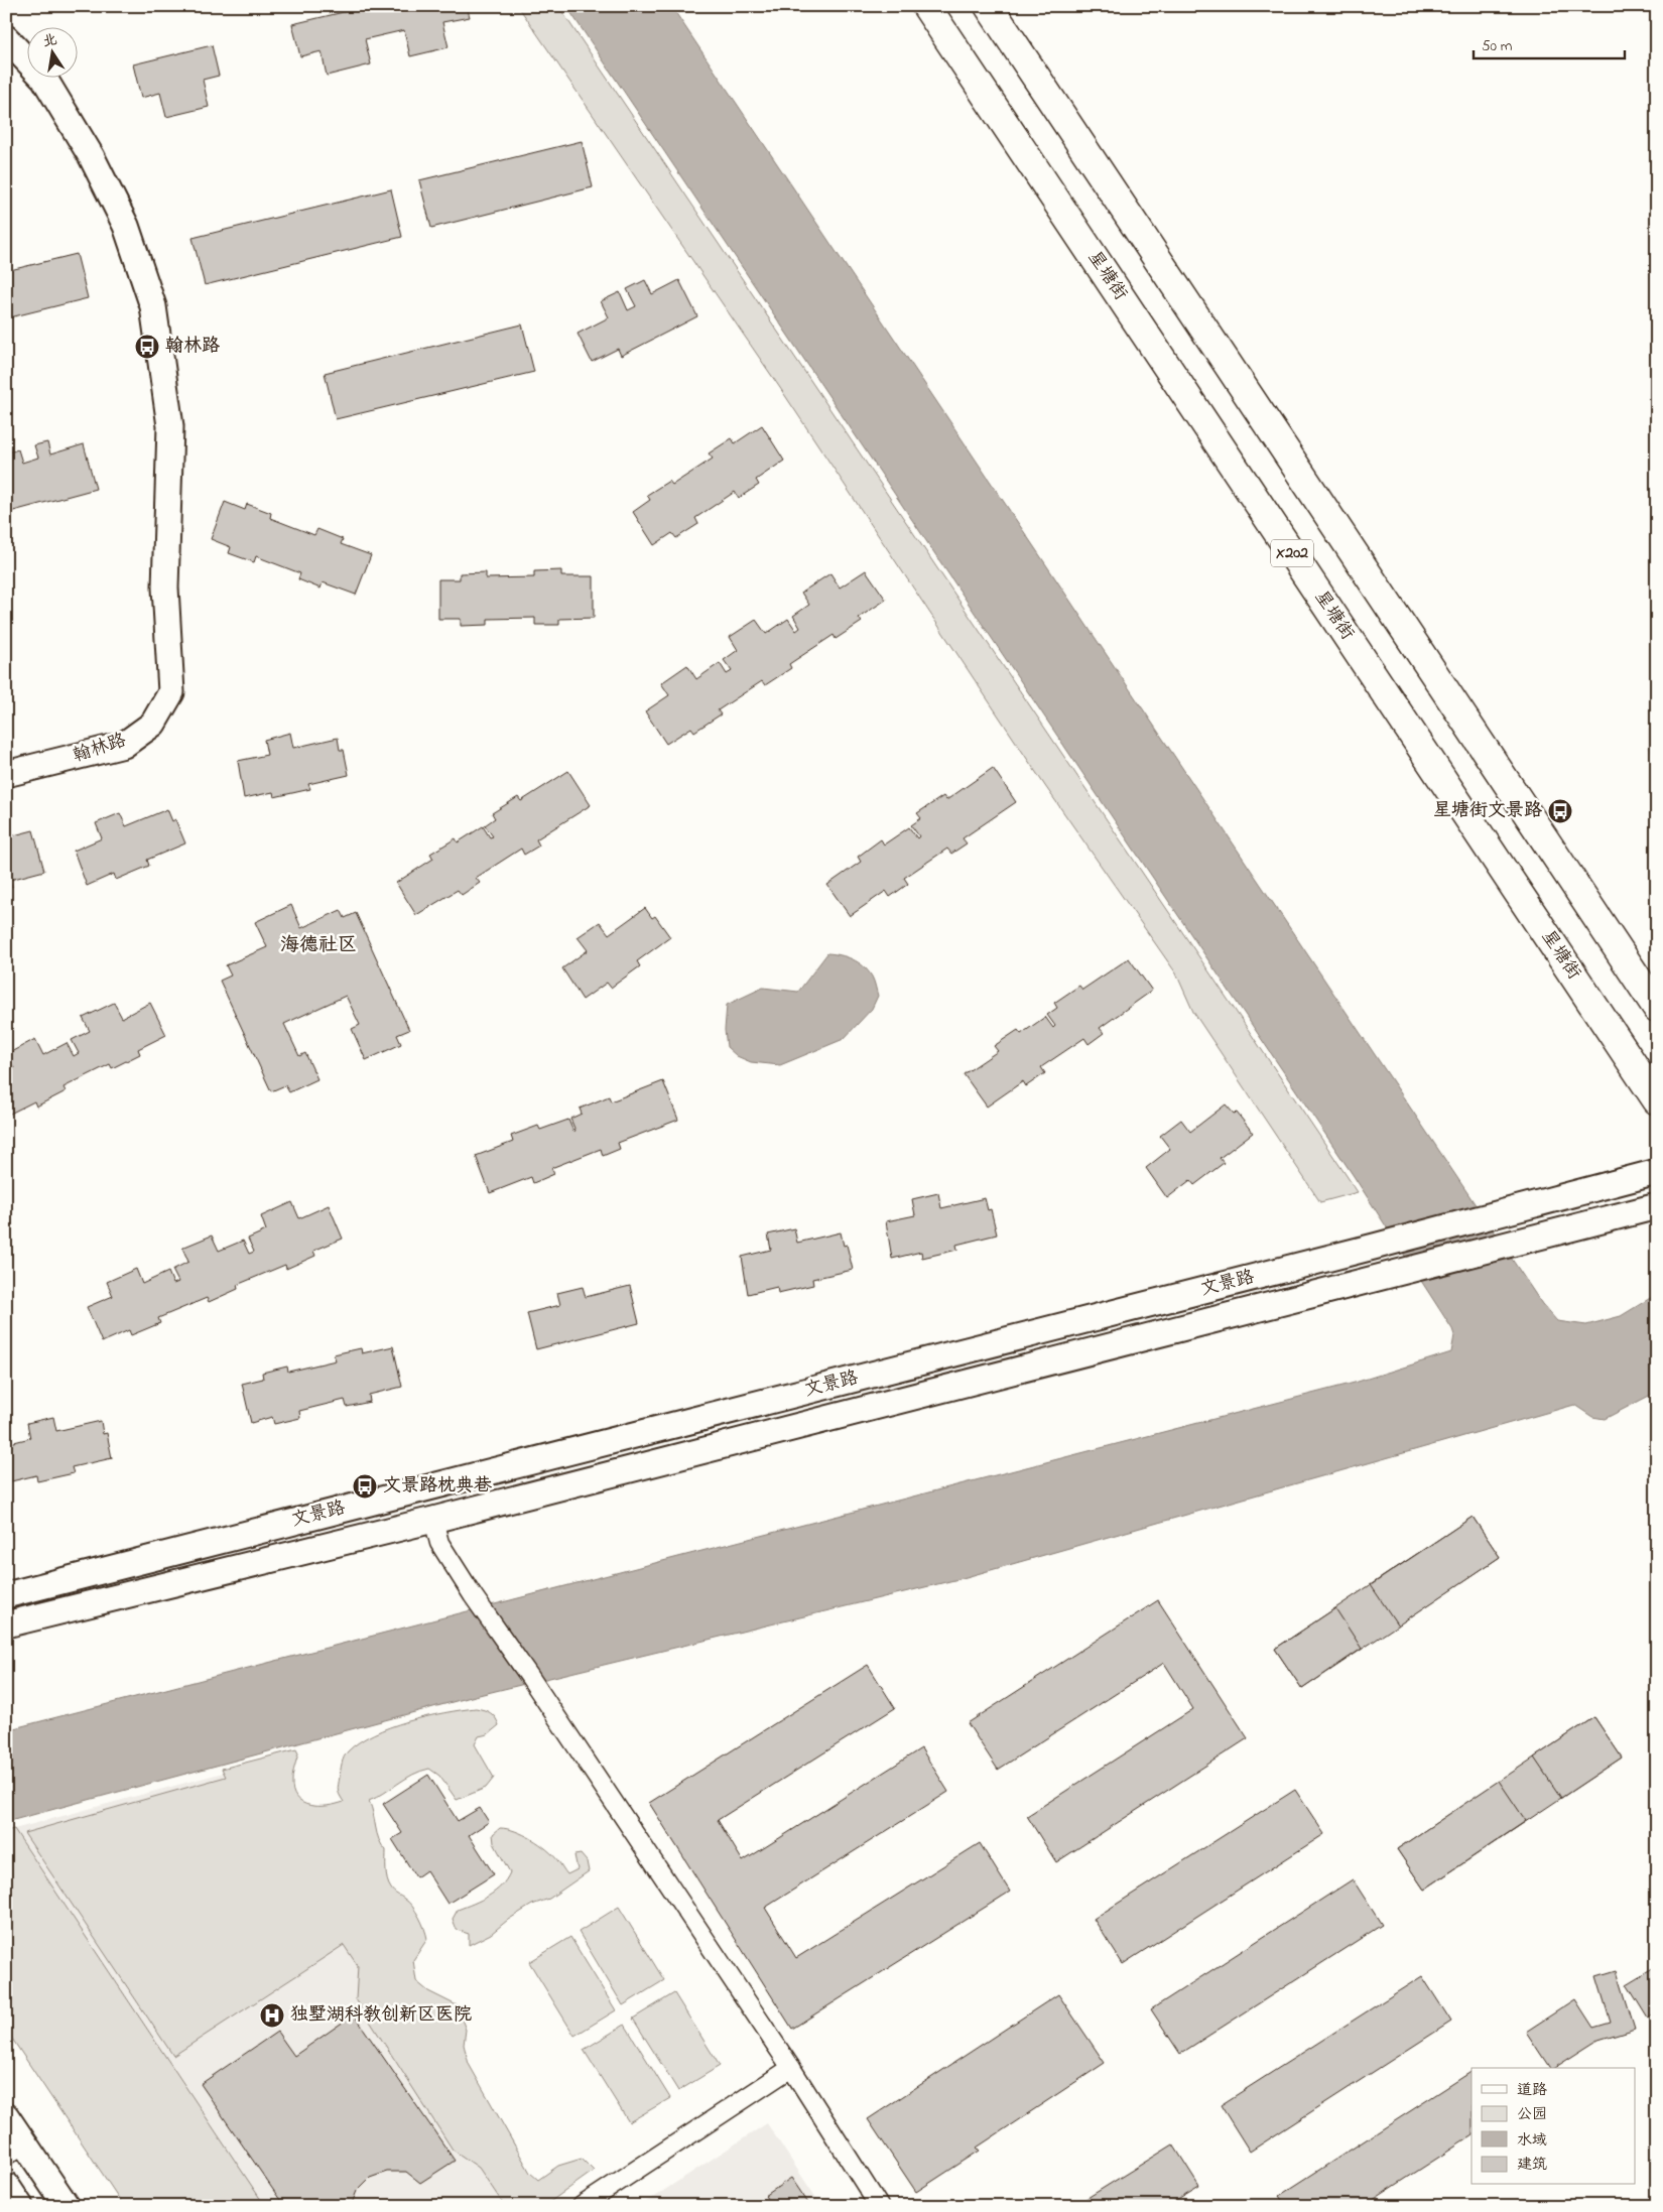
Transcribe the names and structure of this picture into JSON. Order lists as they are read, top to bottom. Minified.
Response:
{"streets":{"main road":["星塘街","X202","翰林路","文景路"]},"districts":["海德社区"],"places":{"bus stop":["翰林路","星塘街文景路","文景路枕典巷"],"hospital":["独墅湖科教创新区医院"]},"legend":["道路","公园","水域","建筑"],"scale_bar":"50 m","north":"top"}
